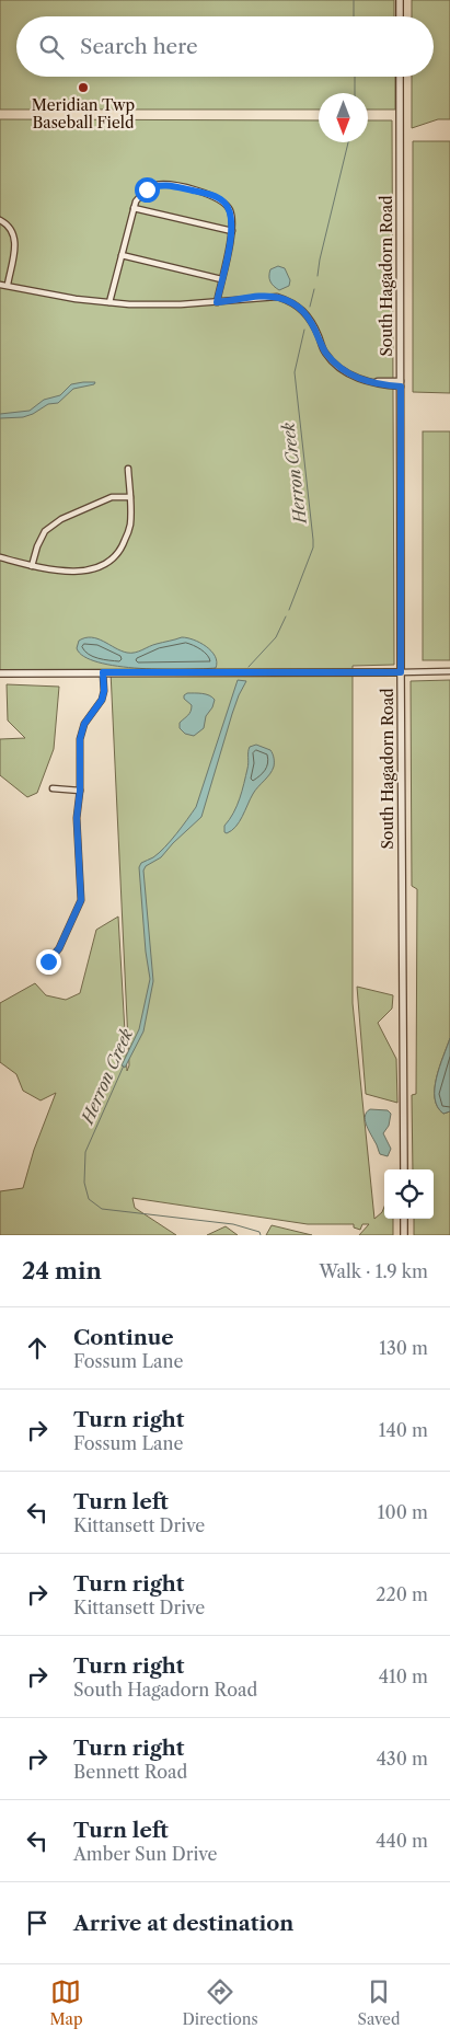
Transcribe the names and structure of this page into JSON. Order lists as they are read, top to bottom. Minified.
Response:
{"streets":{"street":["South Hagadorn Road"]},"water":["Herron Creek"],"places":["Meridian Twp Baseball Field"],"north":"bottom","page":{"search":"Search here","heading":["24 min","Walk · 1.9 km"],"list":[["Continue","Fossum Lane","130 m"],["Turn right","Fossum Lane","140 m"],["Turn left","Kittansett Drive","100 m"],["Turn right","Kittansett Drive","220 m"],["Turn right","South Hagadorn Road","410 m"],["Turn right","Bennett Road","430 m"],["Turn left","Amber Sun Drive","440 m"],"Arrive at destination"],"nav":["Map","Directions","Saved"]}}
